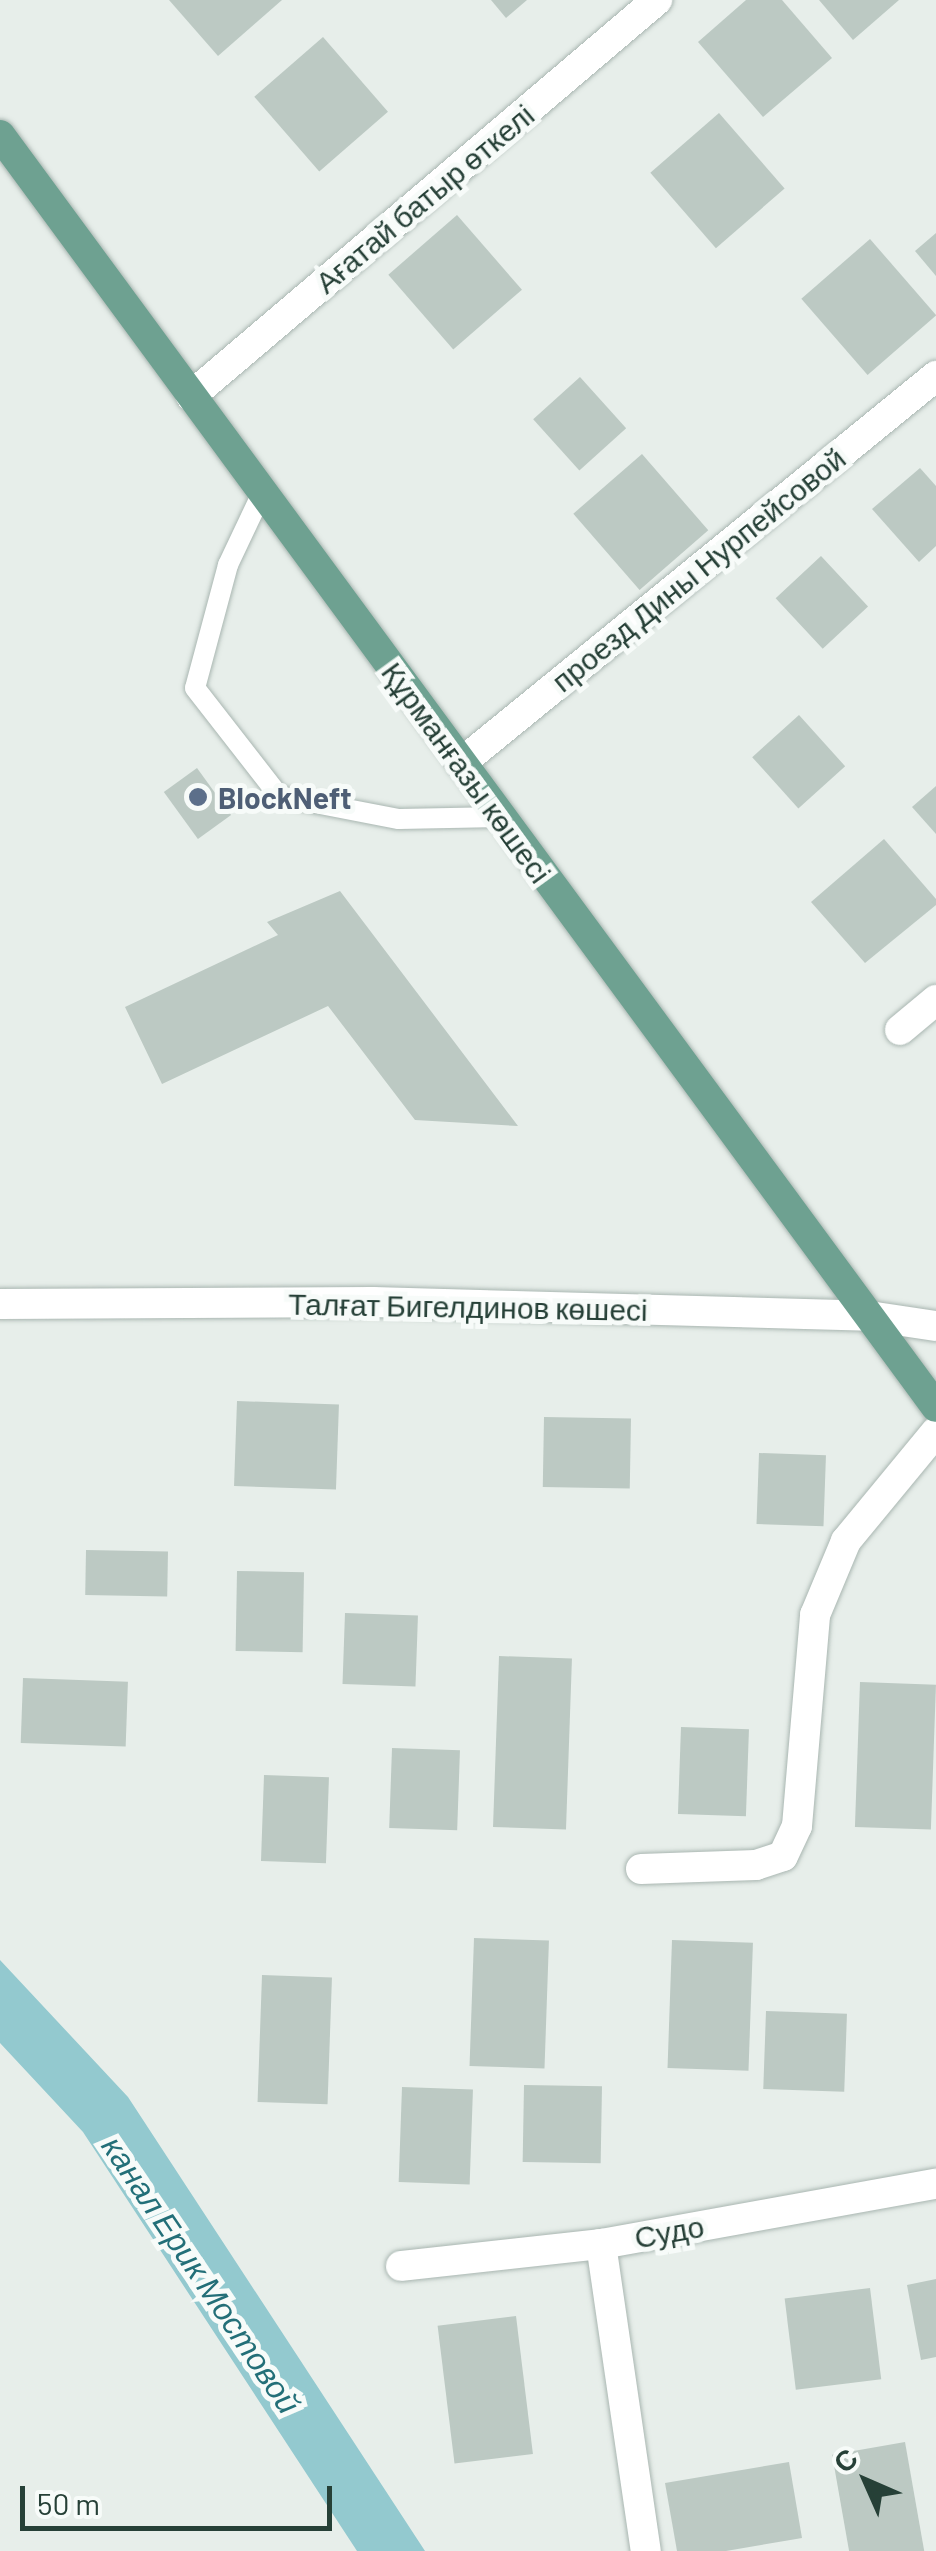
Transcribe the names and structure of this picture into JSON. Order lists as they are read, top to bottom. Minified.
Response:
{"streets":{"main road":["Құрманғазы көшесі"],"street":["Ағатай батыр өткелі","проезд Дины Нурпейсовой","Талғат Бигелдинов көшесі","Судо"]},"crossings":[["Ағатай батыр өткелі","Құрманғазы көшесі"],["проезд Дины Нурпейсовой","Құрманғазы көшесі"],["Құрманғазы көшесі","Талғат Бигелдинов көшесі"]],"water":["канал Ерик Мостовой"],"places":["BlockNeft"],"scale_bar":"50 m","north":"top left"}
